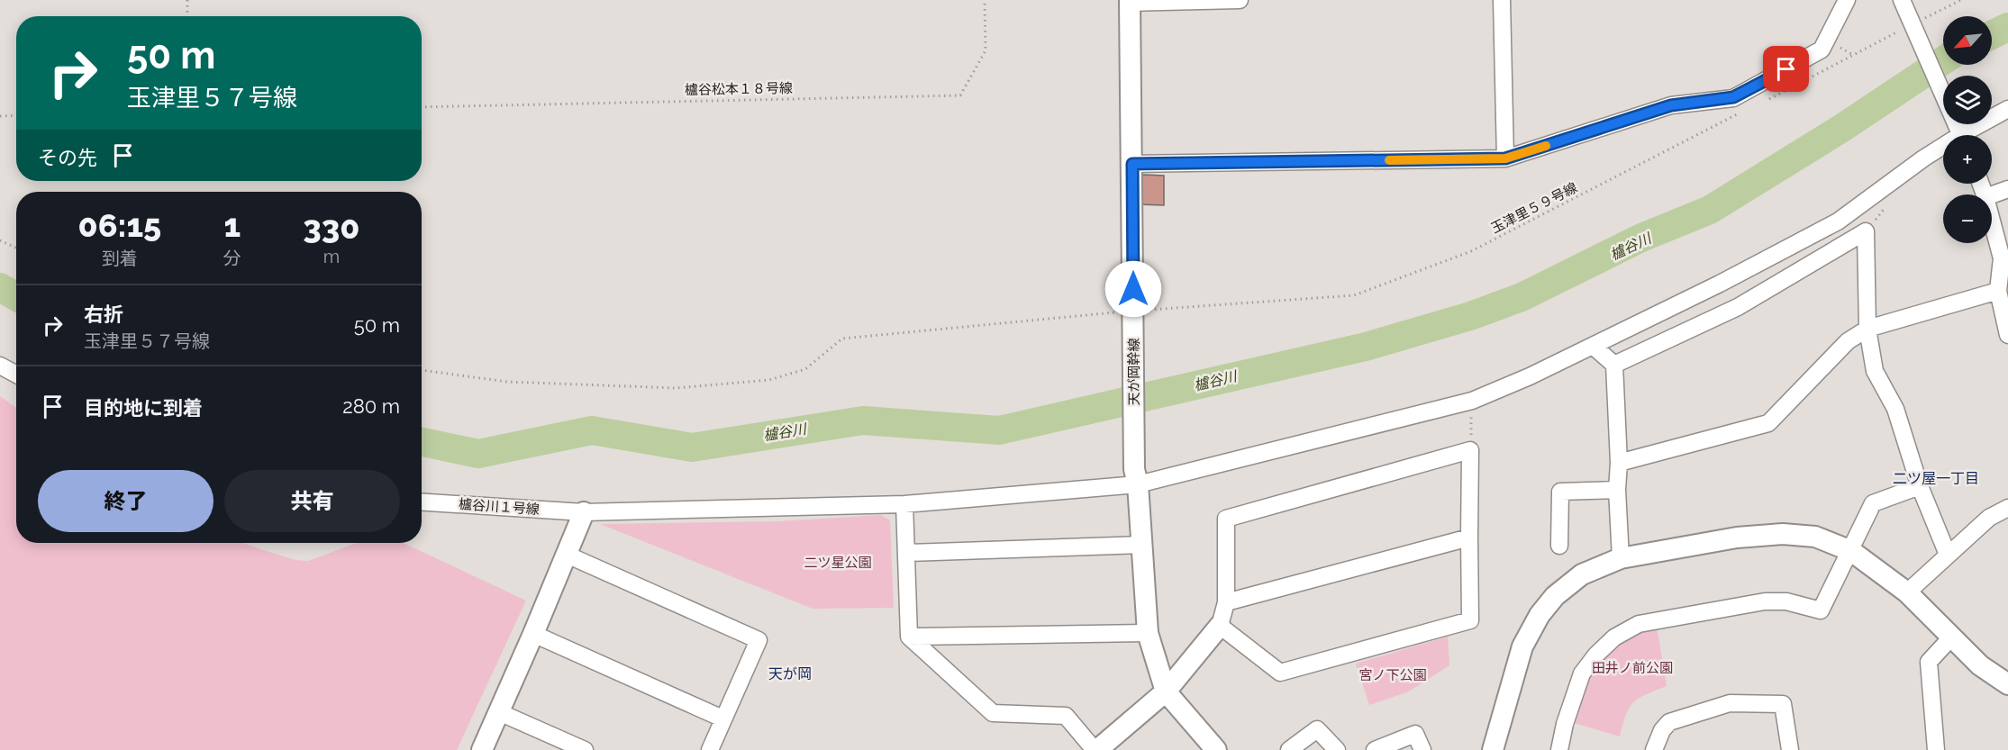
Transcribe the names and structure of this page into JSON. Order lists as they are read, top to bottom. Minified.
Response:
{"streets":{"street":["天が岡幹線","櫨谷川１号線"],"path":["櫨谷松本１８号線","玉津里５９号線"]},"crossings":[["玉津里５９号線","天が岡幹線"],["天が岡幹線","櫨谷川１号線"]],"districts":["二ツ屋一丁目","天が岡"],"water":["櫨谷川"],"parks":["二ツ星公園","田井ノ前公園","宮ノ下公園"],"north":"bottom left","page":{"map_buttons":["+","−"],"turn":["50 m","玉津里５７号線"],"then":"その先","eta":["06:15","到着","1","分","330","m"],"list":[{"name":"右折","note":"玉津里５７号線","value":"50 m"},{"name":"目的地に到着","value":"280 m"}],"buttons":["終了","共有"]}}
